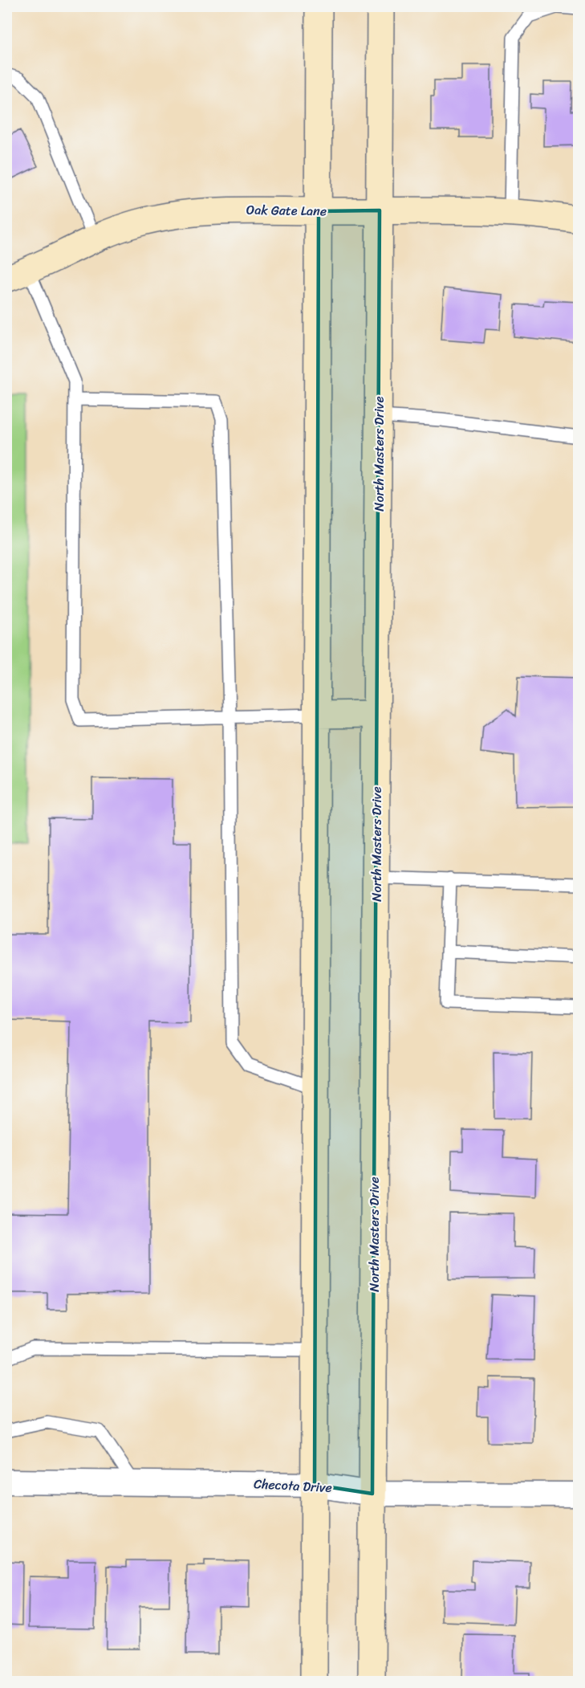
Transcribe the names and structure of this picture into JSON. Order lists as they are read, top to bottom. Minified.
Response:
{"streets":{"main road":["Oak Gate Lane","North Masters Drive"],"street":["Checota Drive"]},"crossings":[["Oak Gate Lane","North Masters Drive"],["North Masters Drive","Checota Drive"]]}
